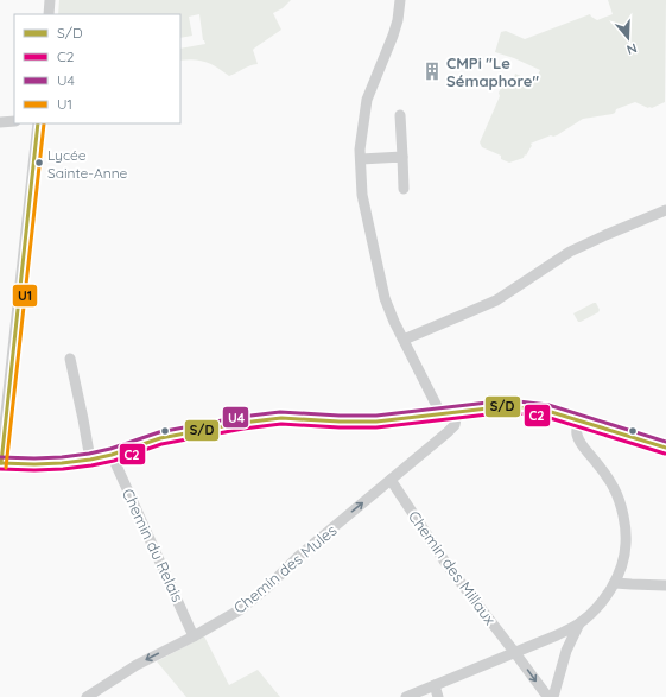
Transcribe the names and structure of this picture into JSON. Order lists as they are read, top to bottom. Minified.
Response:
{"streets":{"street":["Chemin du Relais","Chemin des Millaux","Chemin des Mules"]},"crossings":[["Chemin du Relais","Chemin des Mules"],["Chemin des Millaux","Chemin des Mules"]],"places":{"building":["CMPi \"Le Sémaphore\""],"other":["Lycée Sainte-Anne"]},"lines":["transit line S/D","transit line U1","transit line U4","transit line C2"],"legend":["S/D","C2","U4","U1"],"north":"bottom"}
